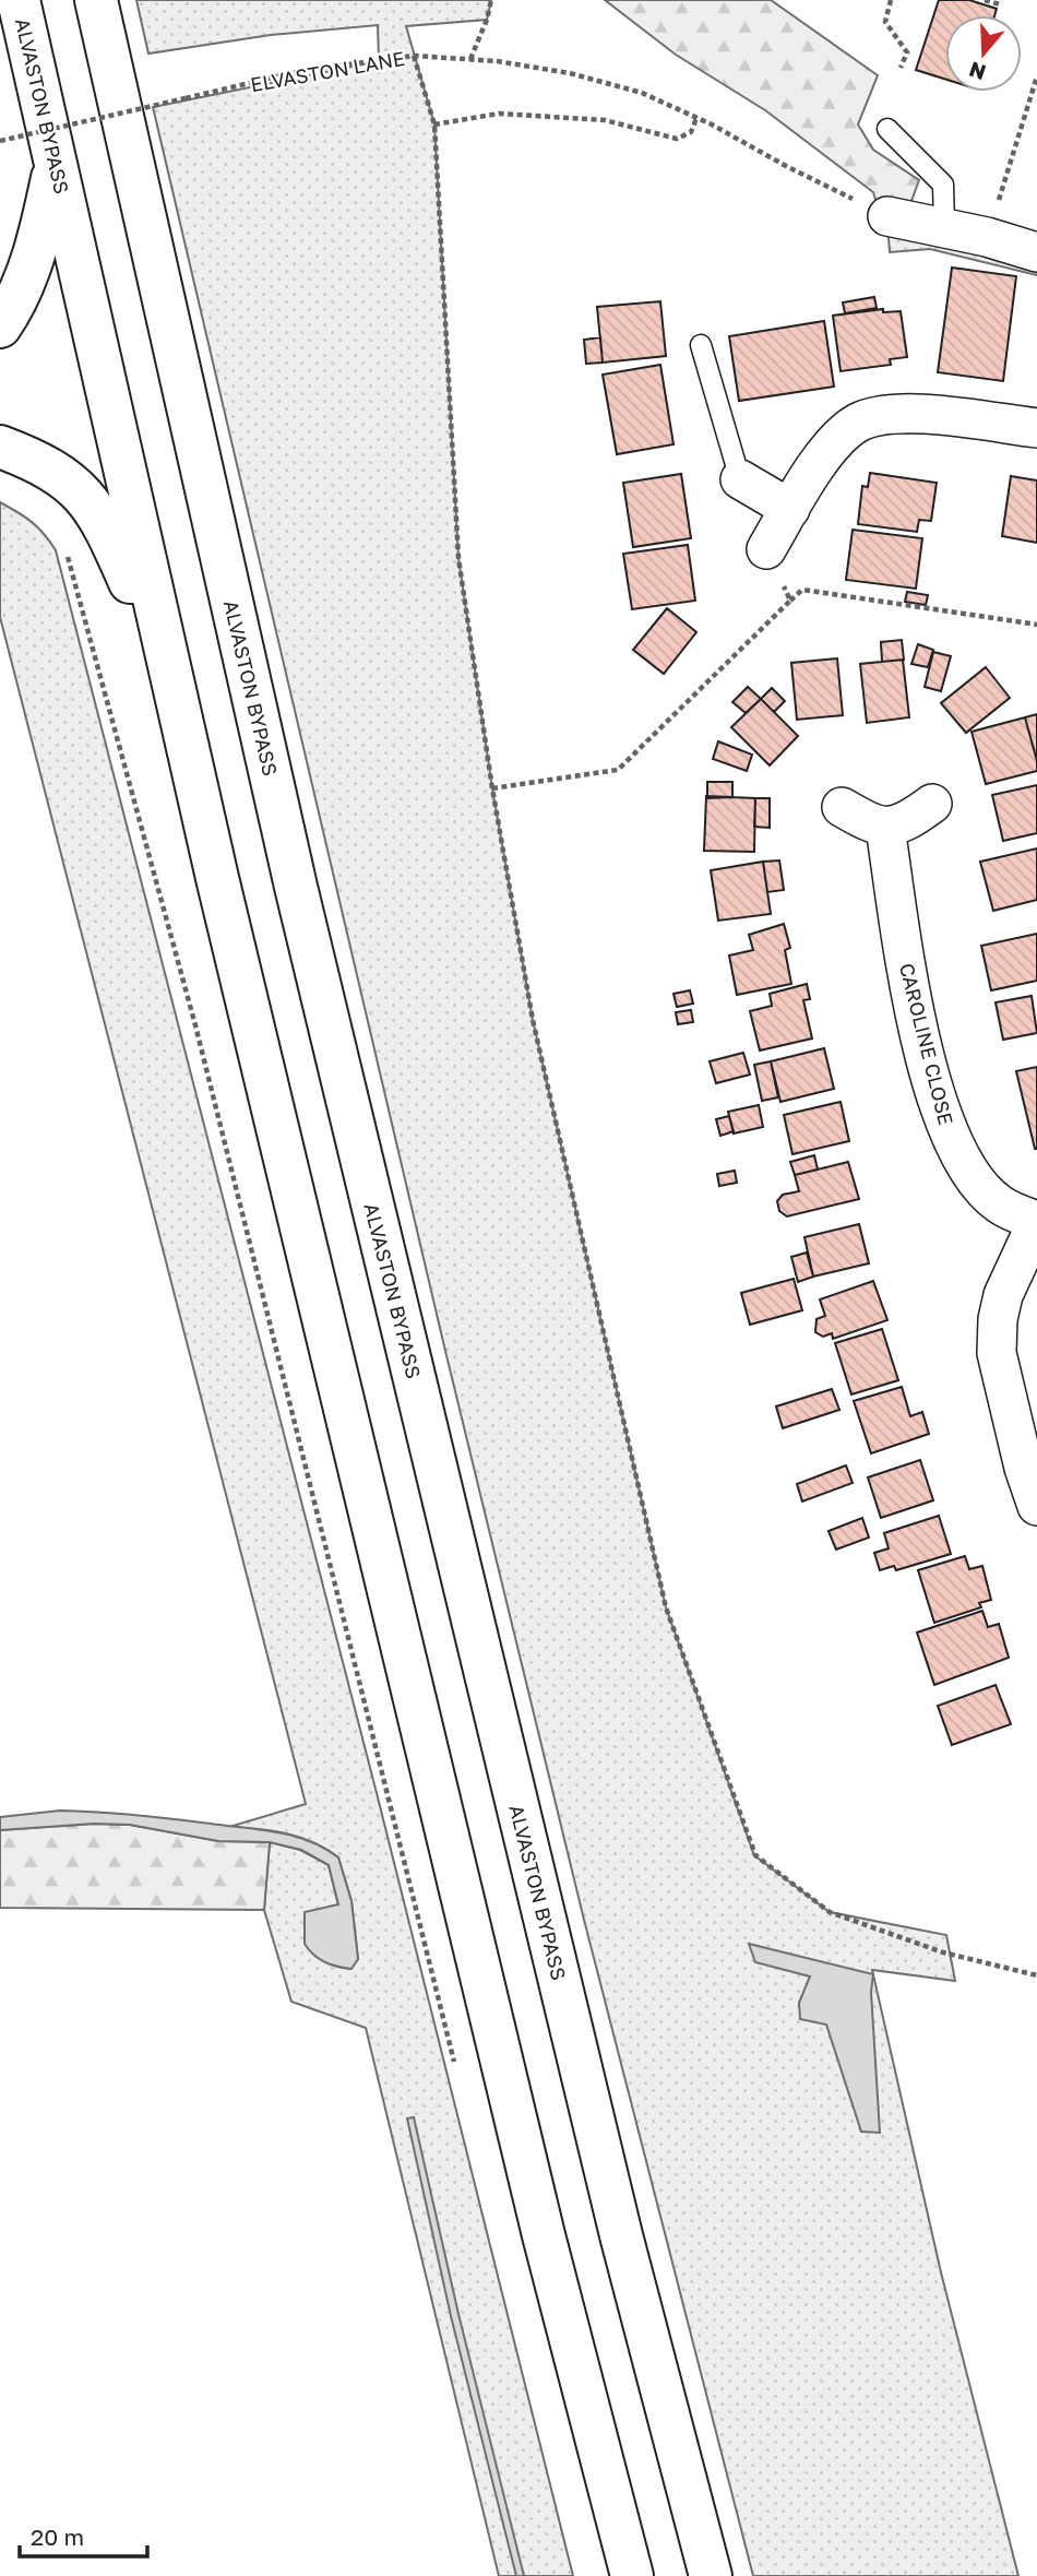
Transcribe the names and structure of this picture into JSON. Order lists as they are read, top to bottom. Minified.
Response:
{"streets":{"highway":["ALVASTON BYPASS"],"street":["CAROLINE CLOSE"],"path":["ELVASTON LANE"]},"scale_bar":"20 m","north":"bottom"}
